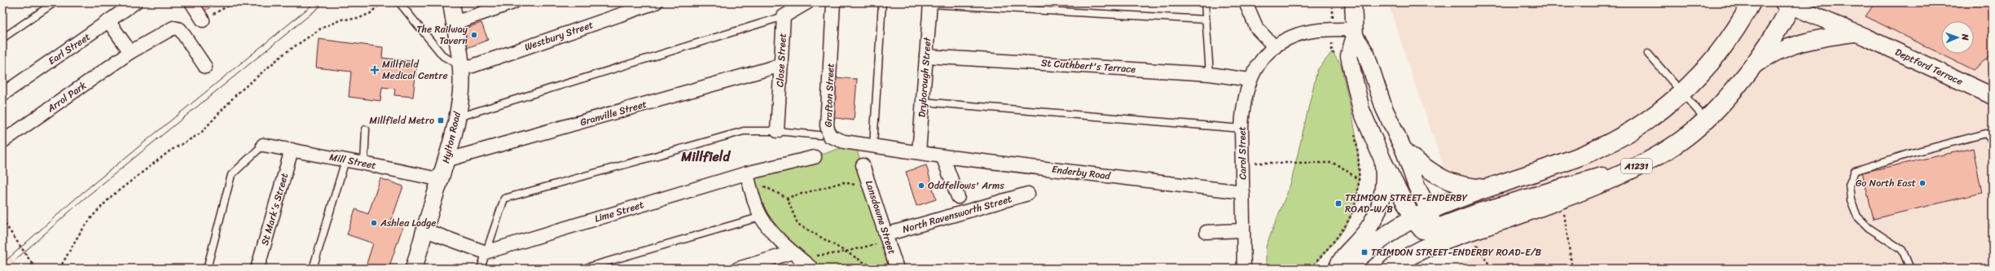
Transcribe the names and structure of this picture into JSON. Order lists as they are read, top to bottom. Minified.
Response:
{"streets":{"main road":["A1231"],"street":["Westbury Street","Earl Street","Close Street","St Cuthbert's Terrace","Deptford Terrace","Dryborough Street","Grafton Street","Arrol Park","Granville Street","Hylton Road","Carol Street","Mill Street","Enderby Road","St Mark's Street","Lime Street","North Ravensworth Street","Lansdowne Street"]},"crossings":[["Westbury Street","Hylton Road"],["Close Street","Granville Street"],["St Cuthbert's Terrace","Dryborough Street"],["St Cuthbert's Terrace","Carol Street"],["Deptford Terrace","A1231"],["Dryborough Street","Grafton Street"],["Dryborough Street","Enderby Road"],["Grafton Street","Enderby Road"],["Granville Street","Hylton Road"],["Hylton Road","Mill Street"],["Carol Street","Enderby Road"],["Mill Street","St Mark's Street"],["North Ravensworth Street","Lansdowne Street"]],"districts":["Millfield"],"places":{"other":["The Railway Tavern","Go North East","Oddfellows' Arms","Ashlea Lodge"],"health":["Millfield Medical Centre"],"transit":["Millfield Metro","TRIMDON STREET-ENDERBY ROAD-W/B","TRIMDON STREET-ENDERBY ROAD-E/B"]},"north":"right"}
